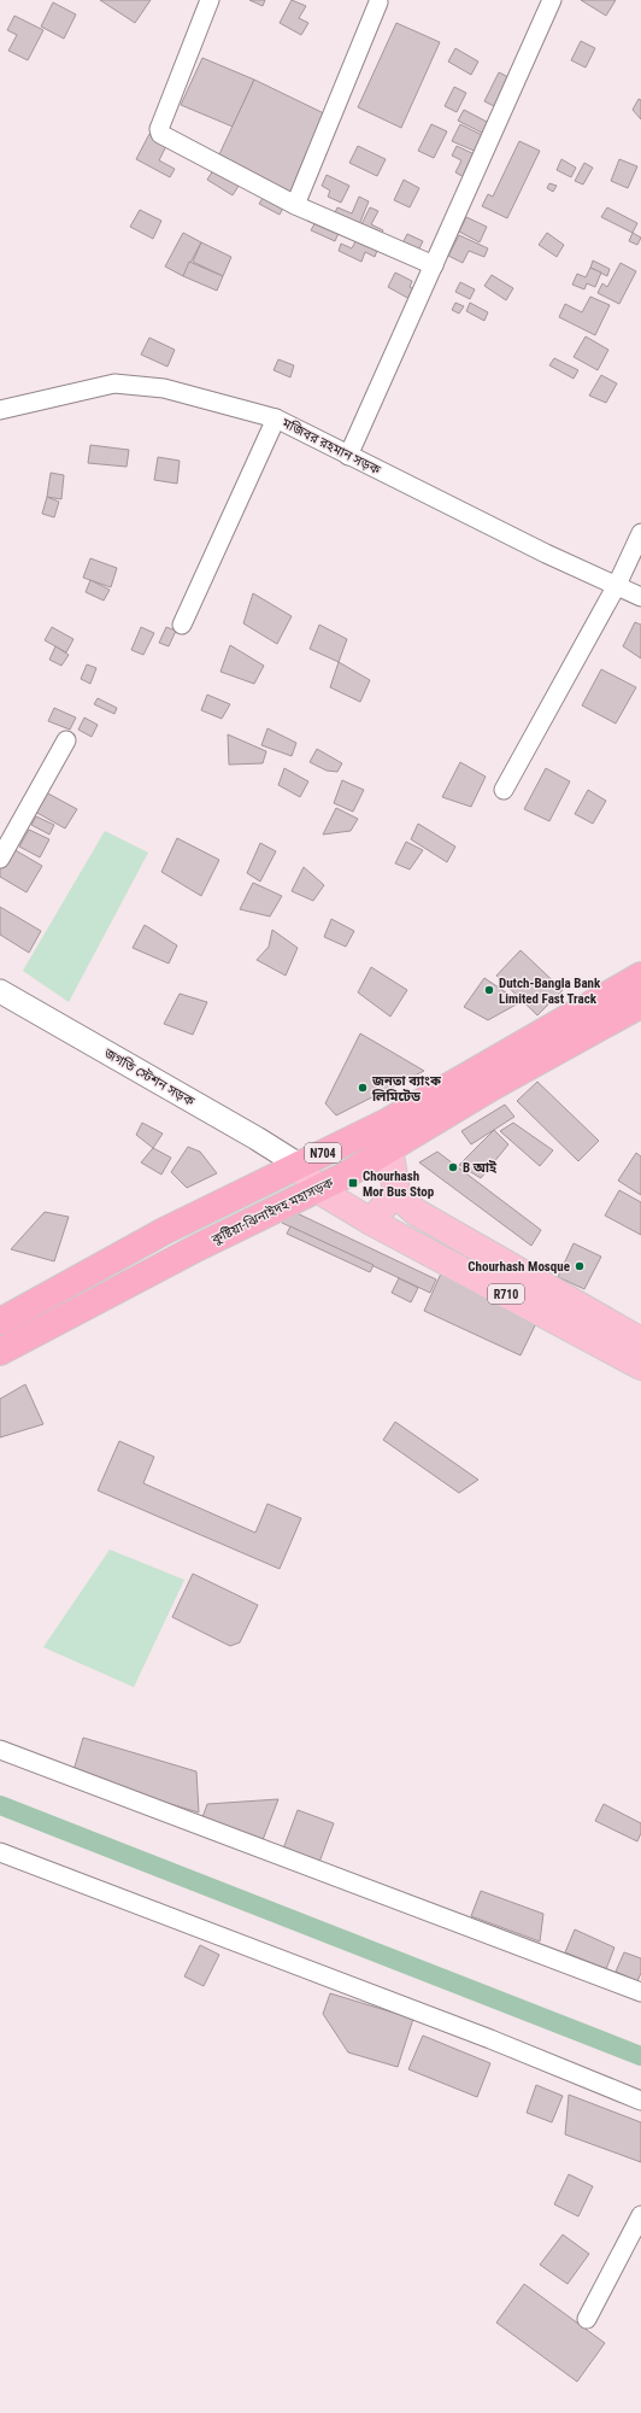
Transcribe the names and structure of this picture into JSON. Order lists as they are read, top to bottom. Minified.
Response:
{"streets":{"highway":["N704","কুষ্টিয়া-ঝিনাইদহ মহাসড়ক"],"main road":["R710"],"street":["মজিবর রহমান সড়ক","জগতি স্টেশন সড়ক"]},"crossings":[["জগতি স্টেশন সড়ক","N704"],["জগতি স্টেশন সড়ক","R710"],["N704","R710"],["কুষ্টিয়া-ঝিনাইদহ মহাসড়ক","R710"]],"places":{"other":["Dutch-Bangla Bank Limited Fast Track","জনতা ব্যাংক লিমিটেড","B আই","Chourhash Mosque"],"transit":["Chourhash Mor Bus Stop"]}}
